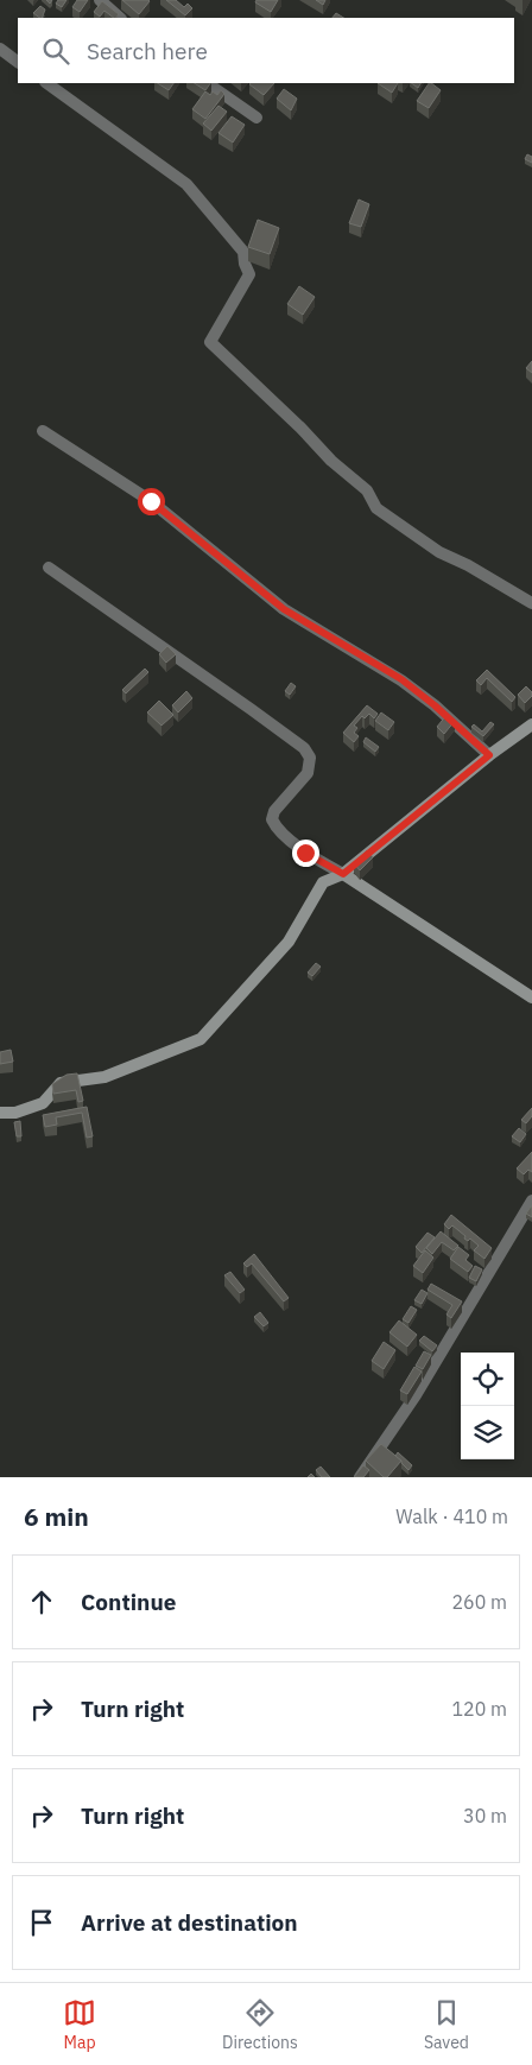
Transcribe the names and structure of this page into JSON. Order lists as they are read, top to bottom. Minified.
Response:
{"page":{"search":"Search here","heading":["6 min","Walk · 410 m"],"list":[["Continue","260 m"],["Turn right","120 m"],["Turn right","30 m"],"Arrive at destination"],"nav":["Map","Directions","Saved"]}}
